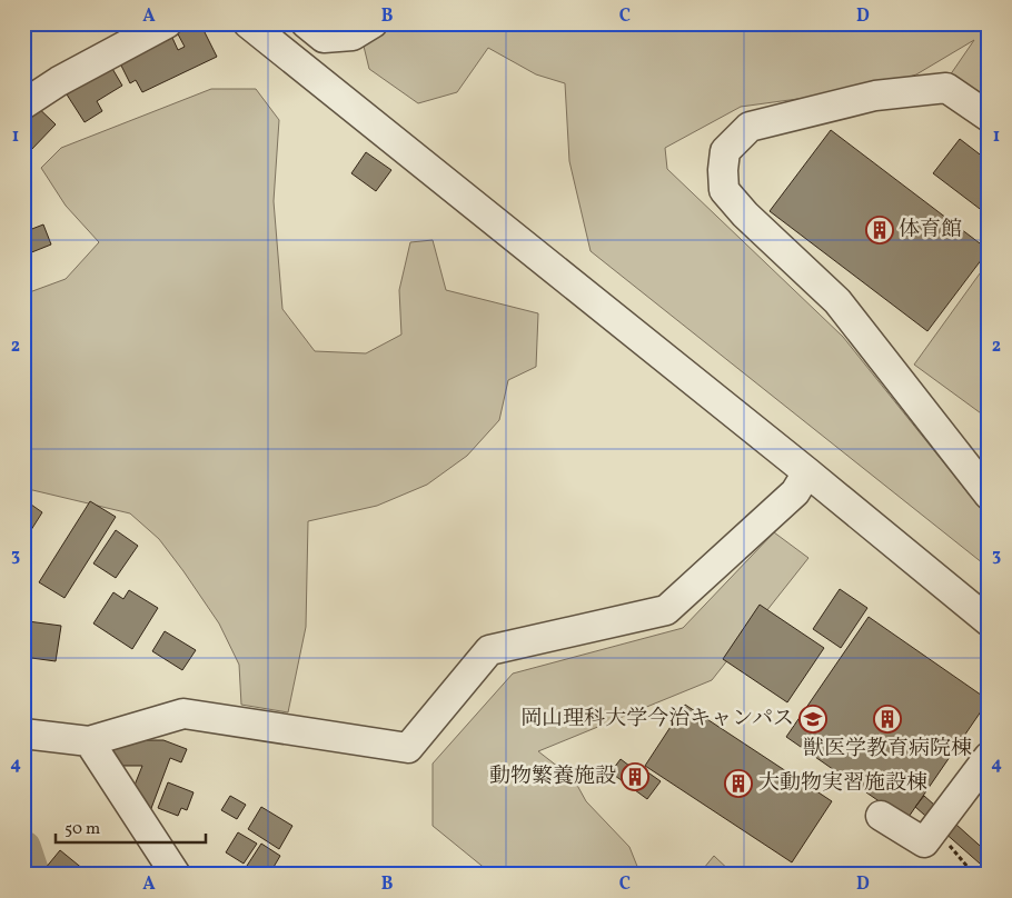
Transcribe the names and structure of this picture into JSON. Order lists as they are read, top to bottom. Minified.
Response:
{"places":{"building":["体育館","獣医学教育病院棟","動物繁養施設","大動物実習施設棟"],"school or university":["岡山理科大学今治キャンパス"]},"scale_bar":"50 m","grid":{"columns":["A","B","C","D"],"rows":["1","2","3","4"]}}
